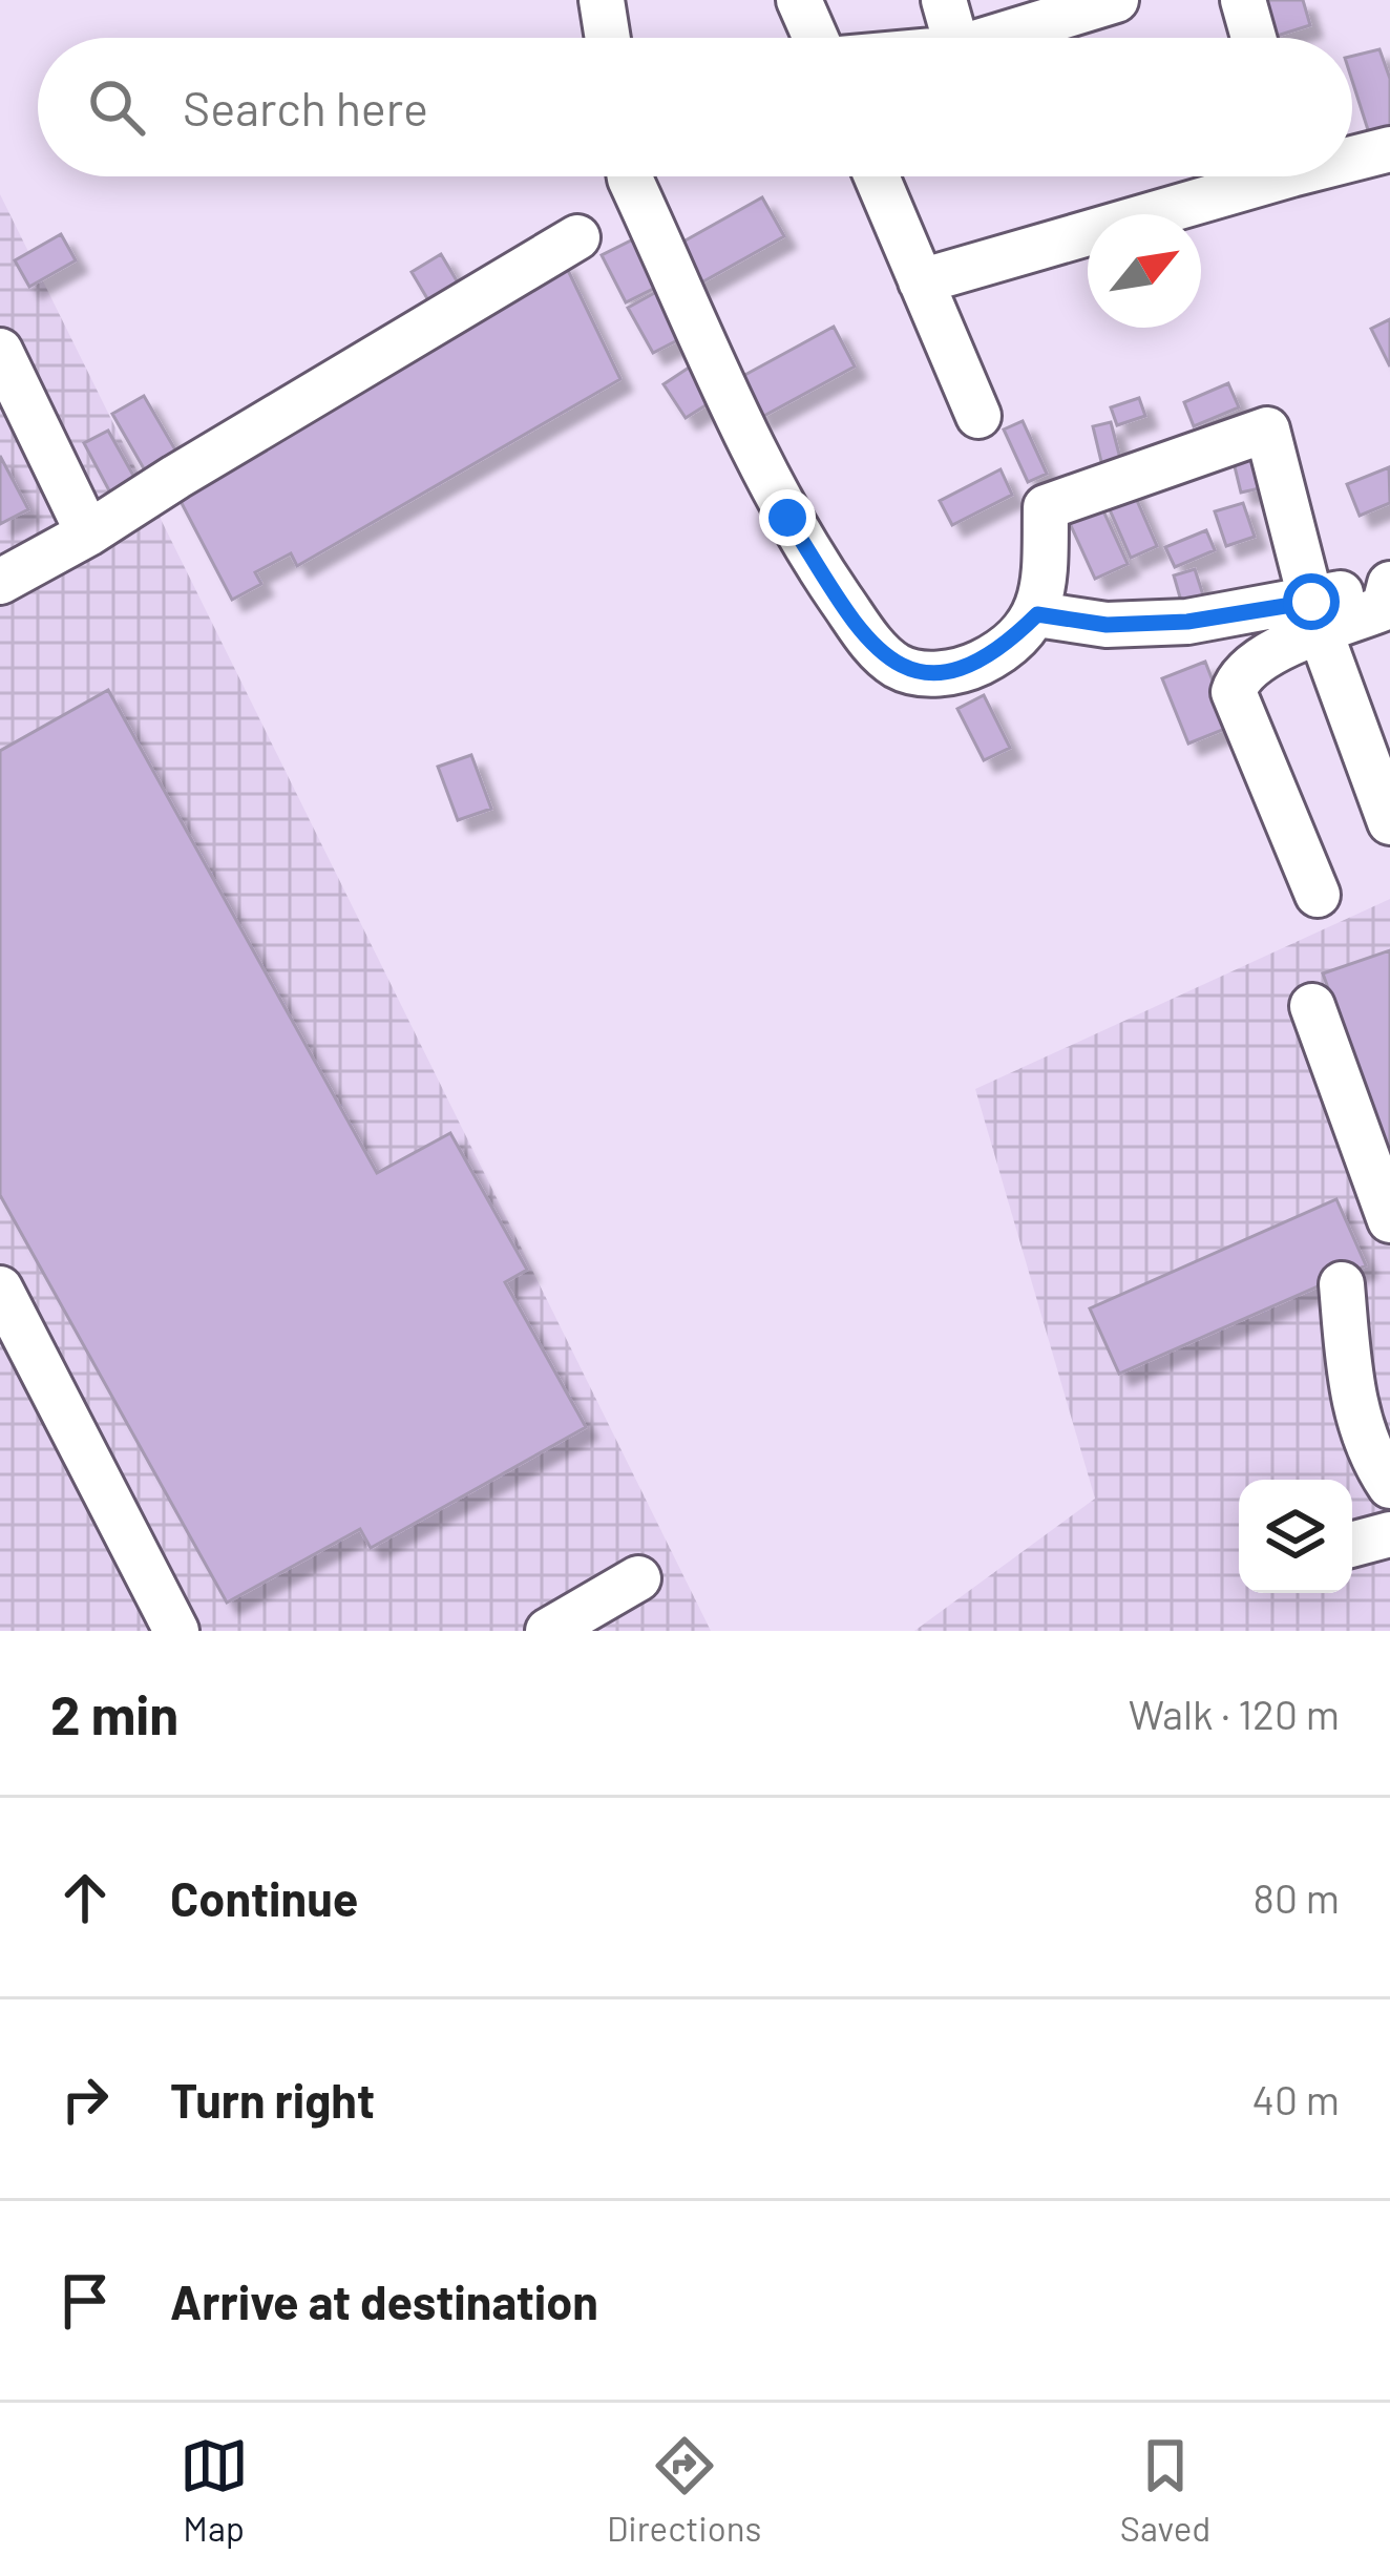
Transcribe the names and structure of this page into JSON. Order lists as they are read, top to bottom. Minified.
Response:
{"north":"top right","page":{"search":"Search here","heading":["2 min","Walk · 120 m"],"list":[["Continue","80 m"],["Turn right","40 m"],"Arrive at destination"],"nav":["Map","Directions","Saved"]}}
